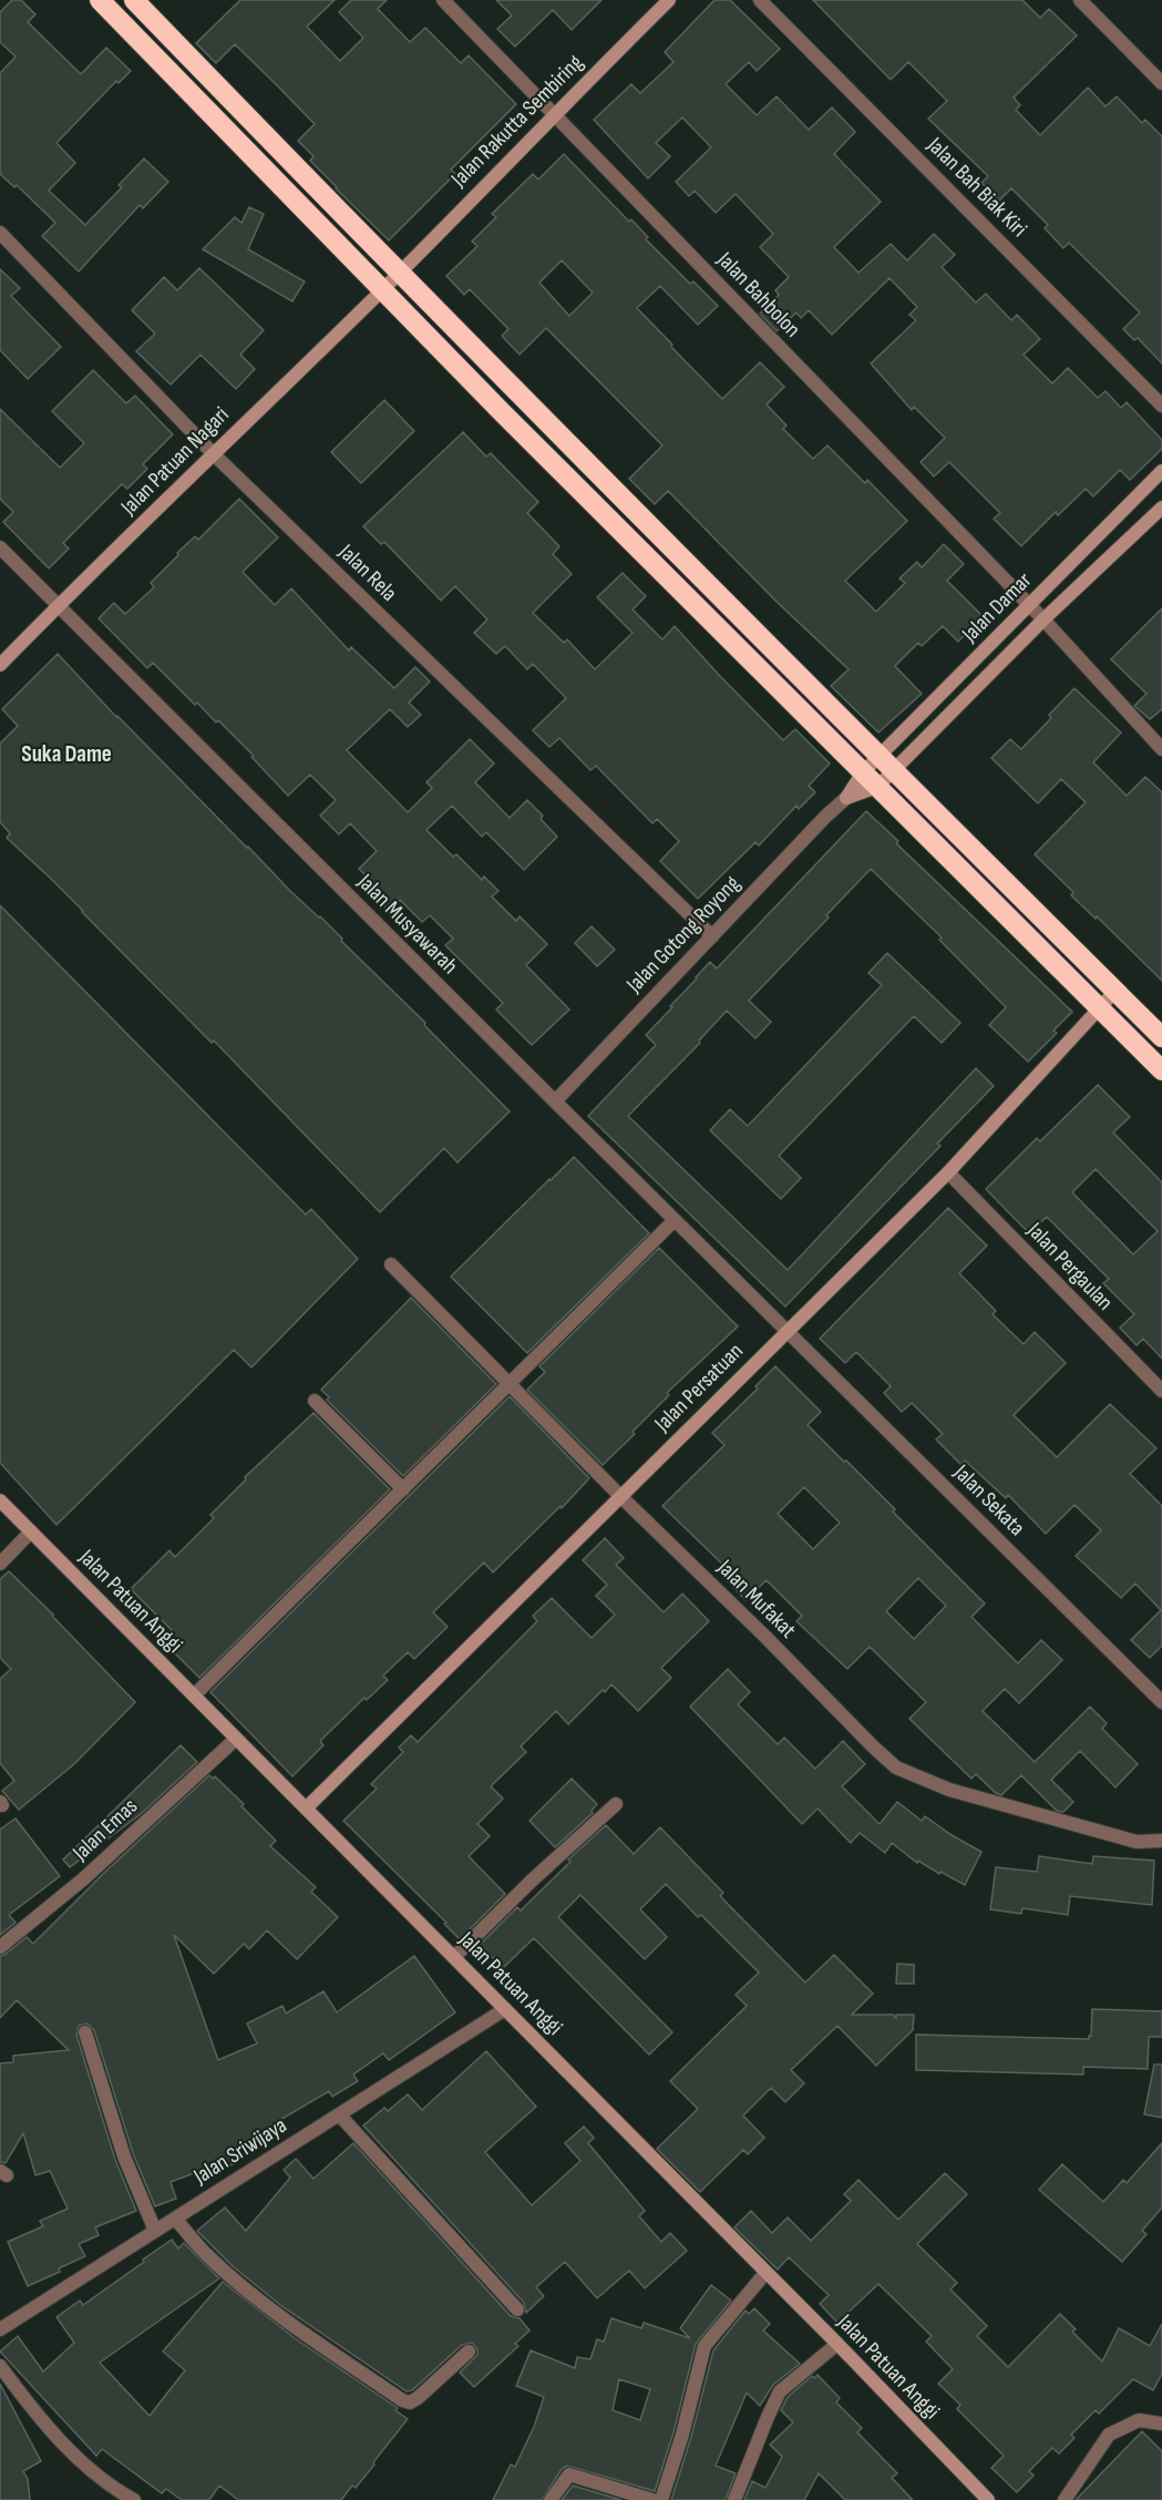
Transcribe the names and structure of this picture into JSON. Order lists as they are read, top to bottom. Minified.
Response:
{"streets":{"street":["Jalan Rakutta Sembiring","Jalan Bah Biak Kiri","Jalan Bahbolon","Jalan Patuan Nagari","Jalan Rela","Jalan Damar","Jalan Musyawarah","Jalan Gotong Royong","Jalan Pergaulan","Jalan Persatuan","Jalan Sekata","Jalan Mufakat","Jalan Patuan Anggi","Jalan Emas","Jalan Sriwijaya"]},"crossings":[["Jalan Rakutta Sembiring","Jalan Bahbolon"],["Jalan Rakutta Sembiring","Jalan Patuan Nagari"],["Jalan Bahbolon","Jalan Damar"],["Jalan Patuan Nagari","Jalan Rela"],["Jalan Patuan Nagari","Jalan Musyawarah"],["Jalan Rela","Jalan Gotong Royong"],["Jalan Damar","Jalan Gotong Royong"],["Jalan Musyawarah","Jalan Gotong Royong"],["Jalan Musyawarah","Jalan Persatuan"],["Jalan Musyawarah","Jalan Sekata"],["Jalan Pergaulan","Jalan Persatuan"],["Jalan Persatuan","Jalan Sekata"],["Jalan Persatuan","Jalan Mufakat"],["Jalan Persatuan","Jalan Patuan Anggi"],["Jalan Patuan Anggi","Jalan Emas"],["Jalan Patuan Anggi","Jalan Sriwijaya"]],"districts":["Suka Dame"]}
